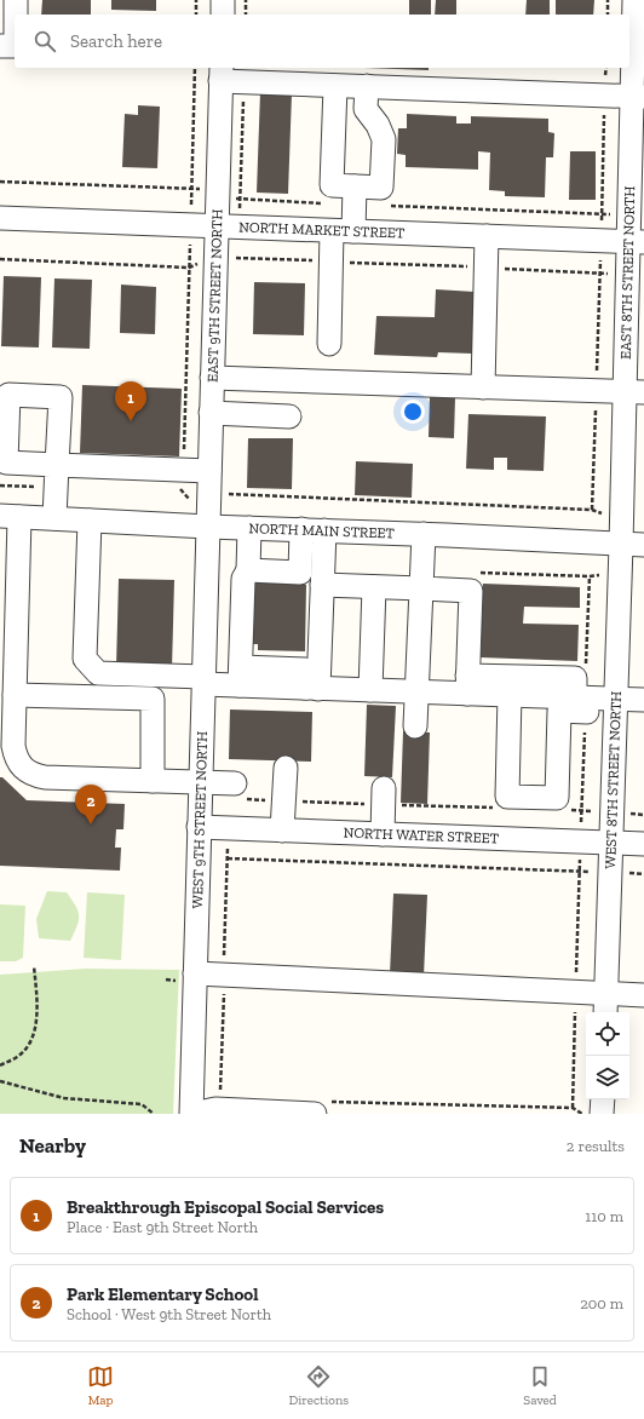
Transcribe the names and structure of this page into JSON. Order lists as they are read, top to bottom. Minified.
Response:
{"streets":{"street":["NORTH MARKET STREET","EAST 8TH STREET NORTH","EAST 9TH STREET NORTH","NORTH MAIN STREET","WEST 8TH STREET NORTH","WEST 9TH STREET NORTH","NORTH WATER STREET"]},"crossings":[["NORTH MARKET STREET","EAST 8TH STREET NORTH"],["NORTH MARKET STREET","EAST 9TH STREET NORTH"],["EAST 8TH STREET NORTH","NORTH MAIN STREET"],["EAST 8TH STREET NORTH","WEST 8TH STREET NORTH"],["EAST 9TH STREET NORTH","NORTH MAIN STREET"],["EAST 9TH STREET NORTH","WEST 9TH STREET NORTH"],["NORTH MAIN STREET","WEST 8TH STREET NORTH"],["NORTH MAIN STREET","WEST 9TH STREET NORTH"],["WEST 8TH STREET NORTH","NORTH WATER STREET"],["WEST 9TH STREET NORTH","NORTH WATER STREET"]],"page":{"search":"Search here","pins":["1","2"],"heading":["Nearby","2 results"],"list":[{"mark":"1","name":"Breakthrough Episcopal Social Services","note":"Place · East 9th Street North","value":"110 m"},{"mark":"2","name":"Park Elementary School","note":"School · West 9th Street North","value":"200 m"}],"nav":["Map","Directions","Saved"]}}
